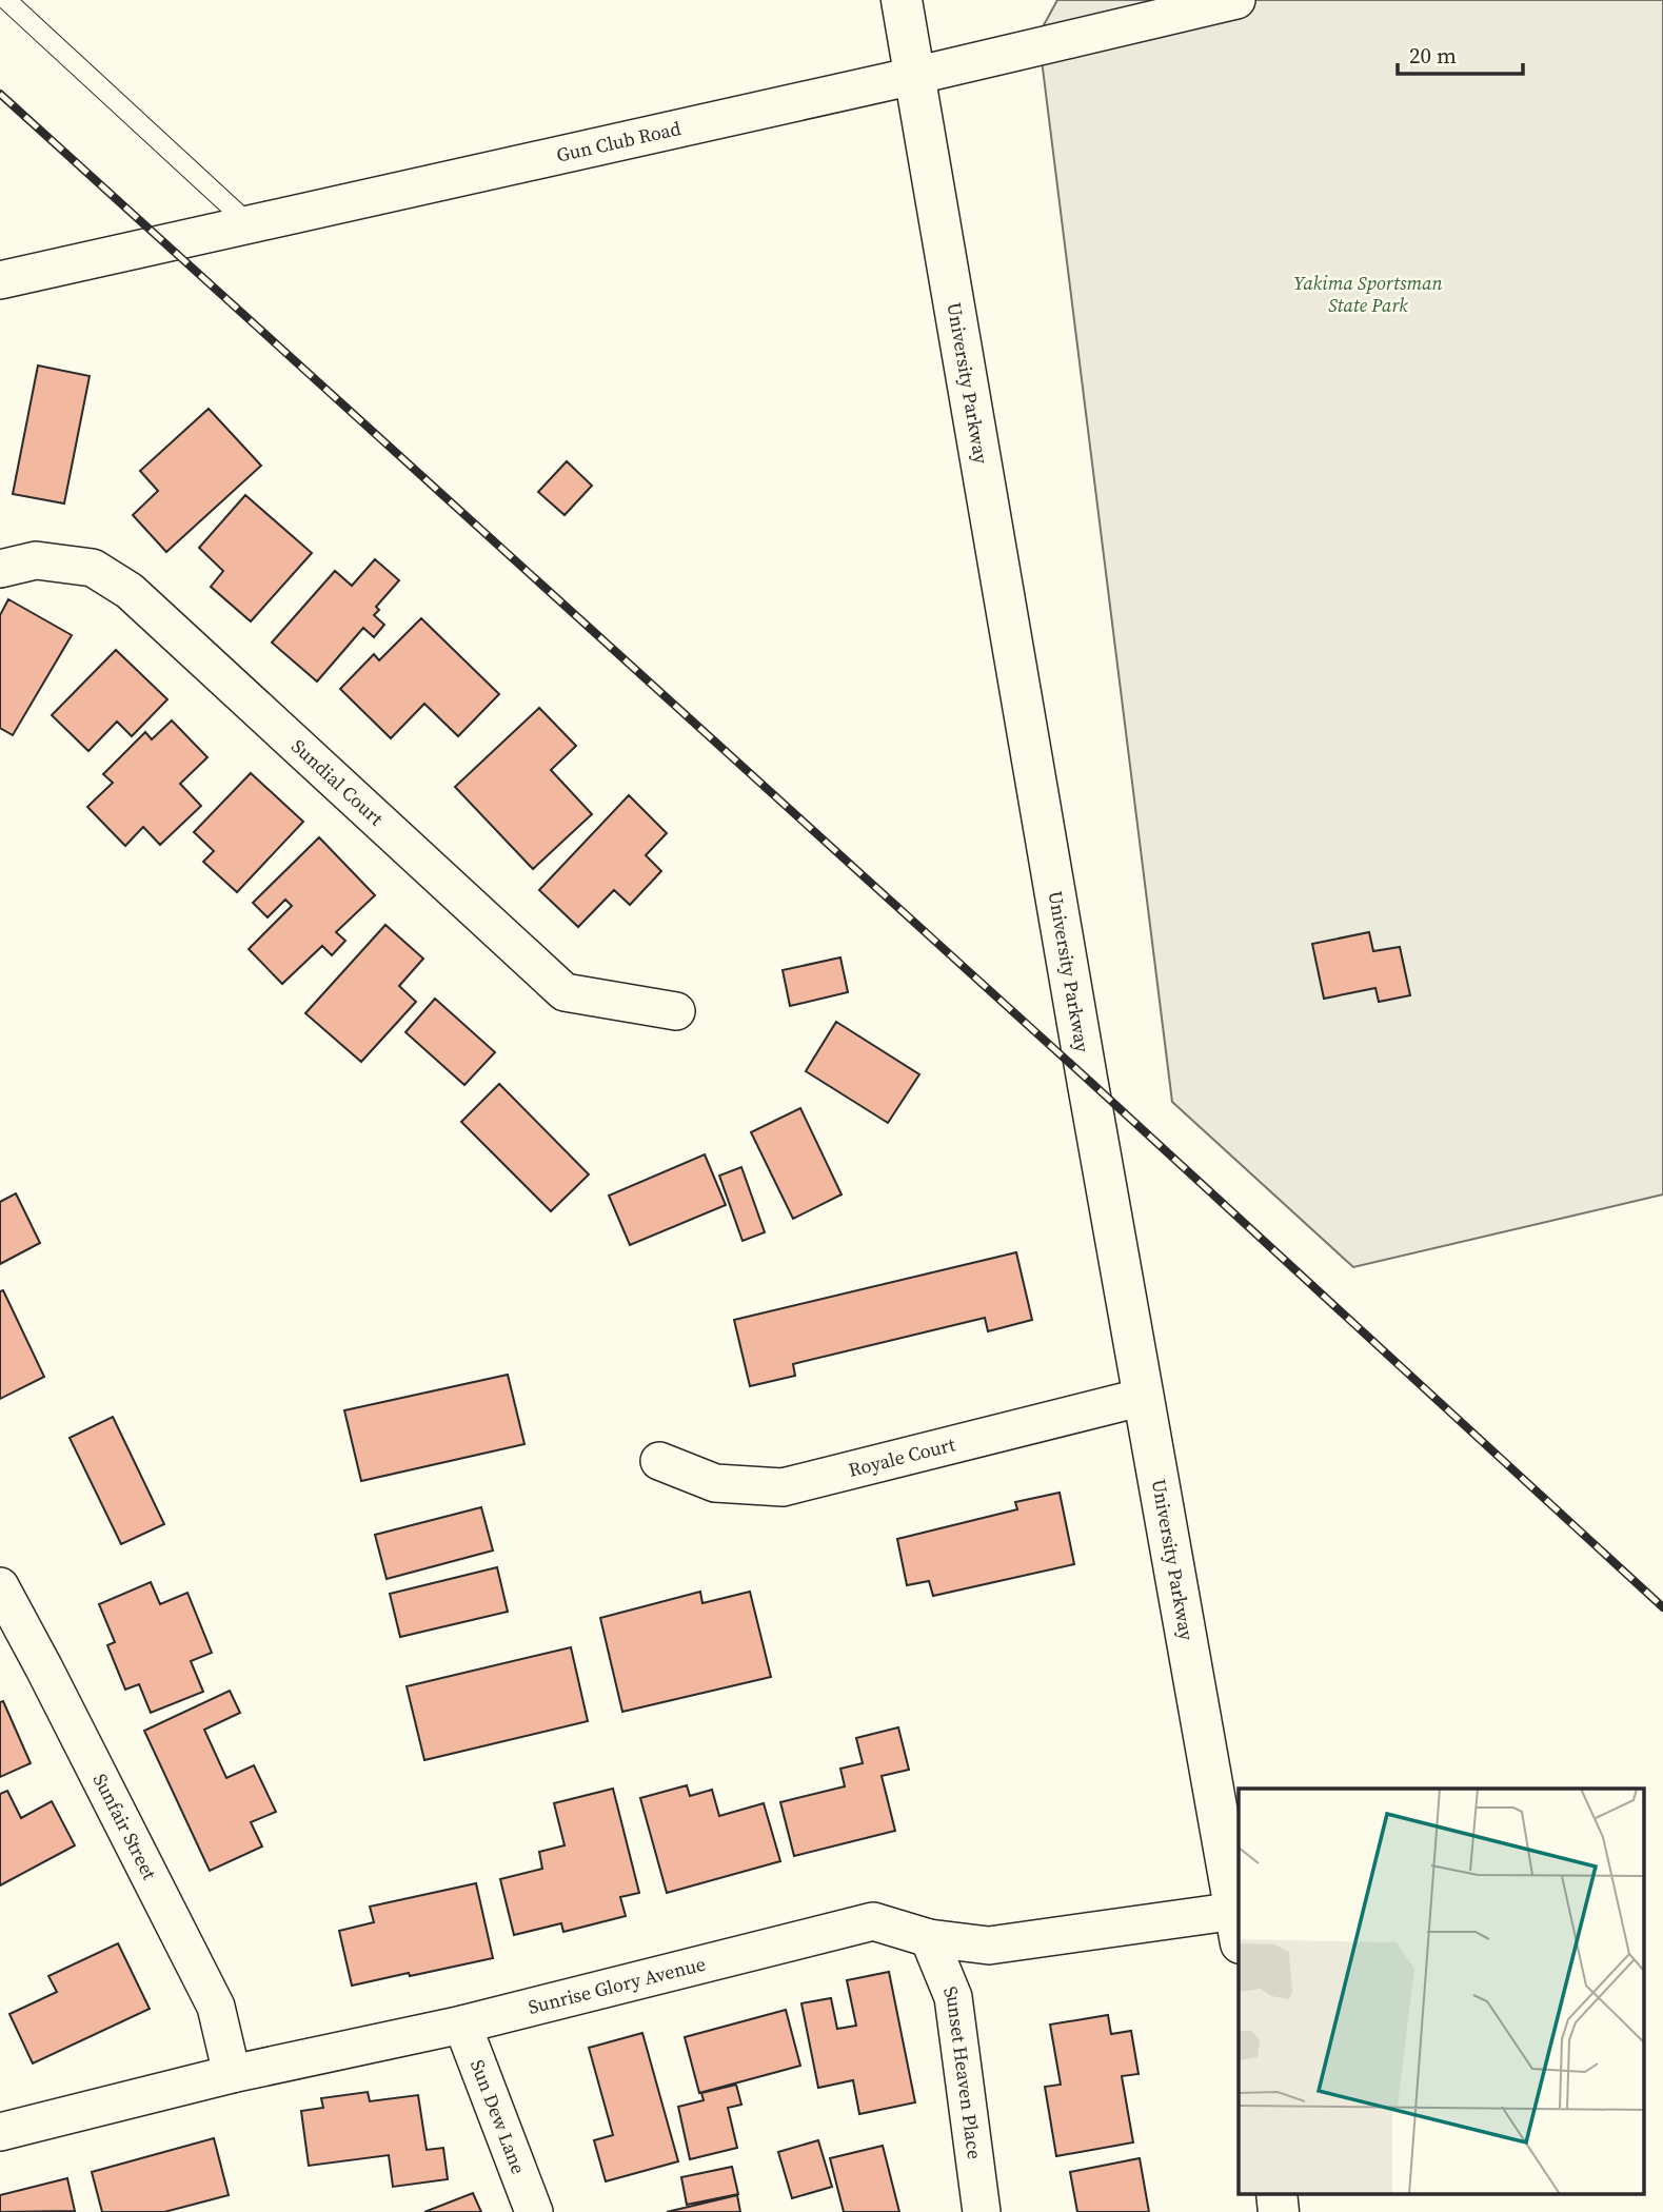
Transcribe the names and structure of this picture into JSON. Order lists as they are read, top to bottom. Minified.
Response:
{"streets":{"main road":["University Parkway"],"street":["Gun Club Road","Sundial Court","Royale Court","Sunfair Street","Sunrise Glory Avenue","Sunset Heaven Place","Sun Dew Lane"]},"crossings":[["Gun Club Road","University Parkway"],["University Parkway","Royale Court"],["University Parkway","Sunrise Glory Avenue"],["Sunfair Street","Sunrise Glory Avenue"],["Sunrise Glory Avenue","Sunset Heaven Place"],["Sunrise Glory Avenue","Sun Dew Lane"]],"parks":["Yakima Sportsman State Park"],"scale_bar":"20 m"}
